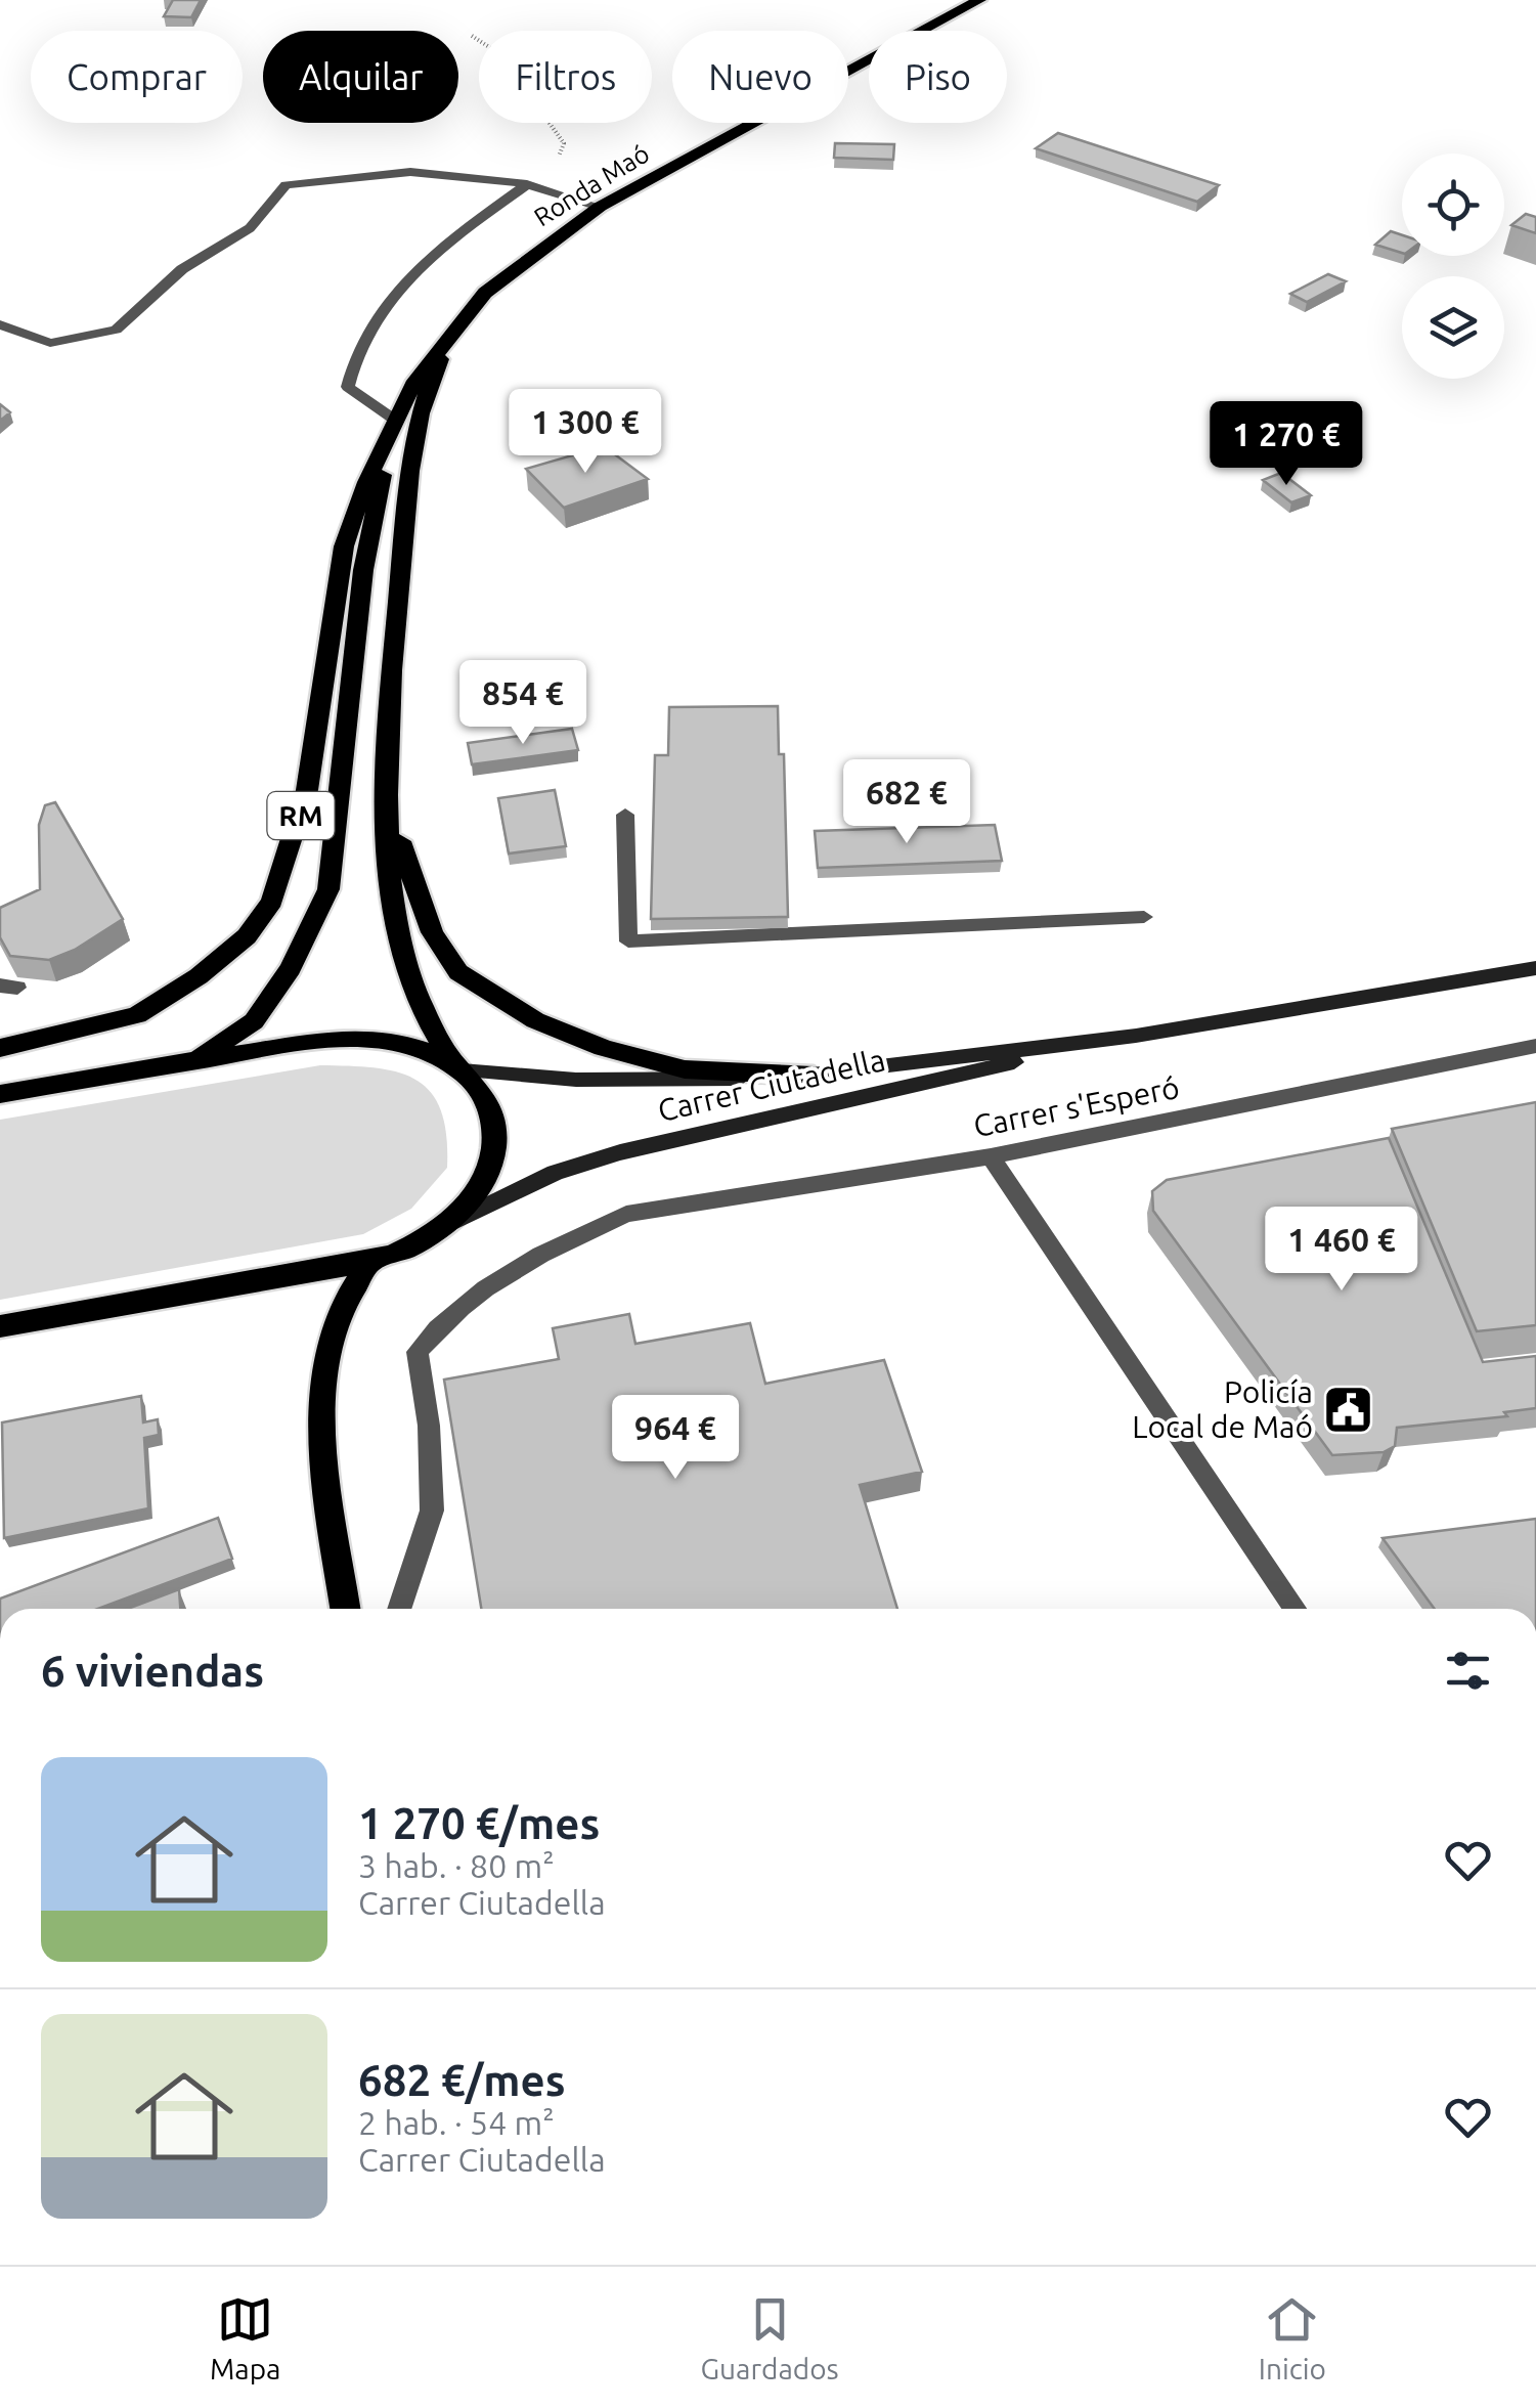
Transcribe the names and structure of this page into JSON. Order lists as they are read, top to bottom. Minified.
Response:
{"streets":{"main road":["Ronda Maó","RM"],"street":["Carrer Ciutadella","Carrer s'Esperó"]},"crossings":[["Ronda Maó","RM"],["RM","Carrer Ciutadella"]],"places":{"public building":["Policía Local de Maó"]},"page":{"chip":["Comprar","Alquilar","Filtros","Nuevo","Piso"],"price":["1 300 €","1 270 €","854 €","682 €","1 460 €","964 €"],"heading":"6 viviendas","list":[{"name":"1 270 €/mes","note":"3 hab. · 80 m² · Carrer Ciutadella"},{"name":"682 €/mes","note":"2 hab. · 54 m² · Carrer Ciutadella"}],"tabs":["Mapa","Guardados","Inicio"]}}
